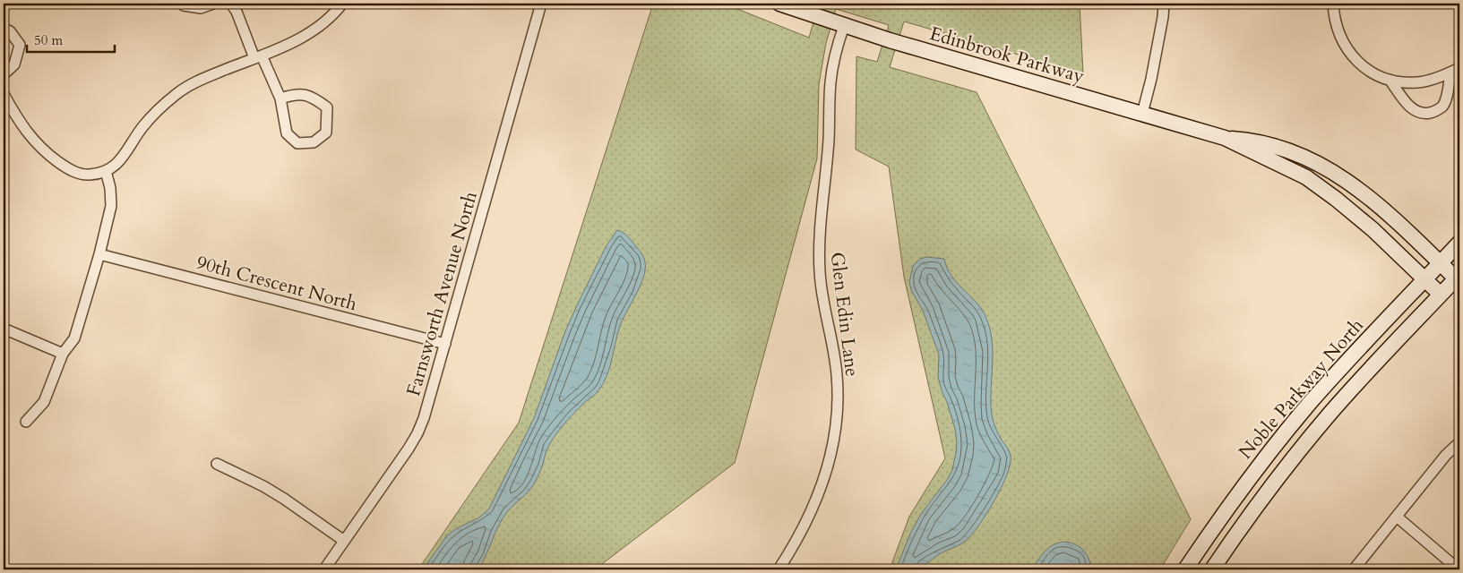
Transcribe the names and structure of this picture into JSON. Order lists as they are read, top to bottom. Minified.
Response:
{"streets":{"street":["Edinbrook Parkway","90th Crescent North","Farnsworth Avenue North","Glen Edin Lane","Noble Parkway North"]},"crossings":[["Edinbrook Parkway","Glen Edin Lane"],["Edinbrook Parkway","Noble Parkway North"],["90th Crescent North","Farnsworth Avenue North"]],"scale_bar":"50 m"}
